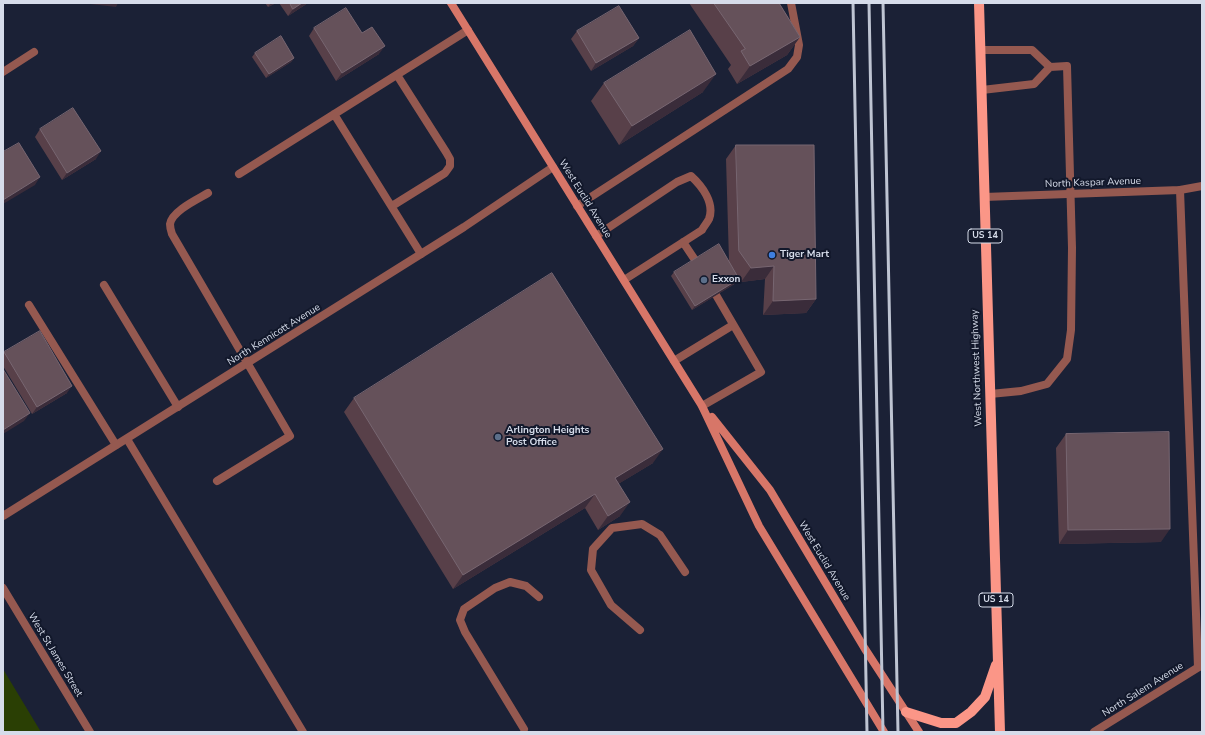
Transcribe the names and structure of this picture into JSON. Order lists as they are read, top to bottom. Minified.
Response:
{"streets":{"main road":["West Euclid Avenue","US 14","West Northwest Highway"],"street":["North Kaspar Avenue","North Kennicott Avenue","West St James Street","North Salem Avenue"]},"crossings":[["North Kaspar Avenue","West Northwest Highway"],["West Euclid Avenue","North Kennicott Avenue"]],"places":["Tiger Mart","Exxon","Arlington Heights Post Office"]}
